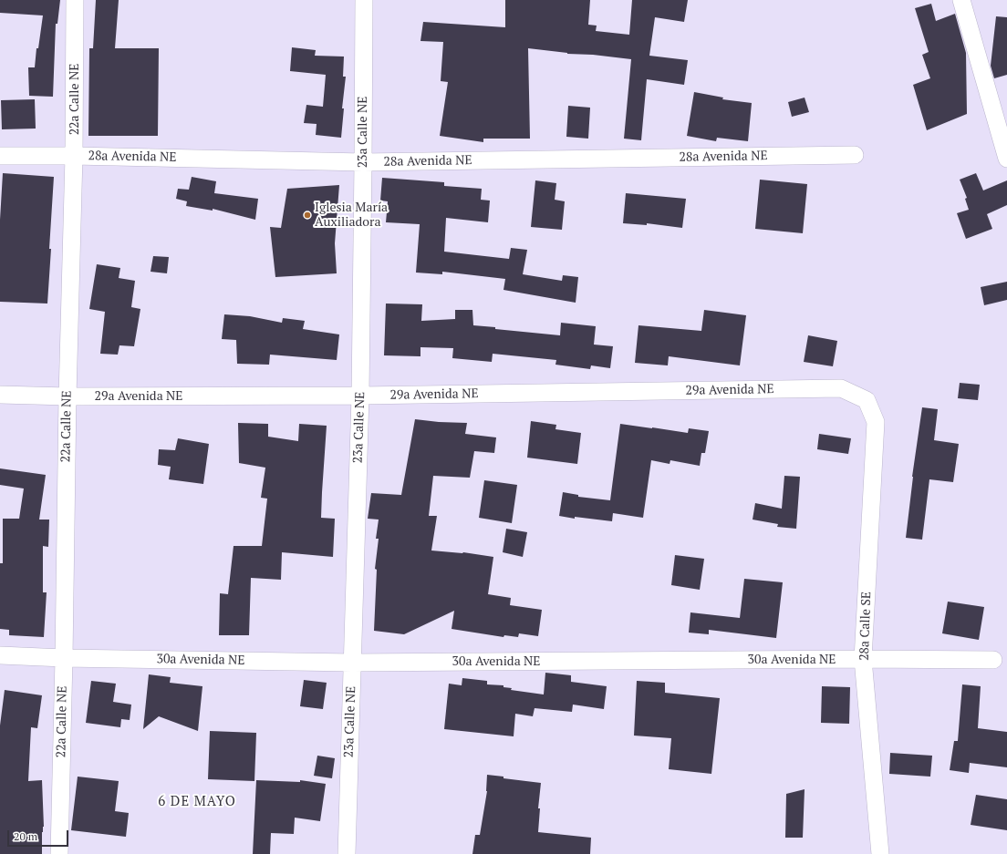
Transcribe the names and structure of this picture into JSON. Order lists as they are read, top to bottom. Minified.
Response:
{"streets":{"street":["22a Calle NE","23a Calle NE","28a Avenida NE","29a Avenida NE","28a Calle SE","30a Avenida NE"]},"crossings":[["22a Calle NE","28a Avenida NE"],["22a Calle NE","29a Avenida NE"],["22a Calle NE","30a Avenida NE"],["23a Calle NE","28a Avenida NE"],["23a Calle NE","29a Avenida NE"],["23a Calle NE","30a Avenida NE"],["29a Avenida NE","28a Calle SE"],["28a Calle SE","30a Avenida NE"]],"districts":["6 DE MAYO"],"places":["Iglesia María Auxiliadora"],"scale_bar":"20 m"}
